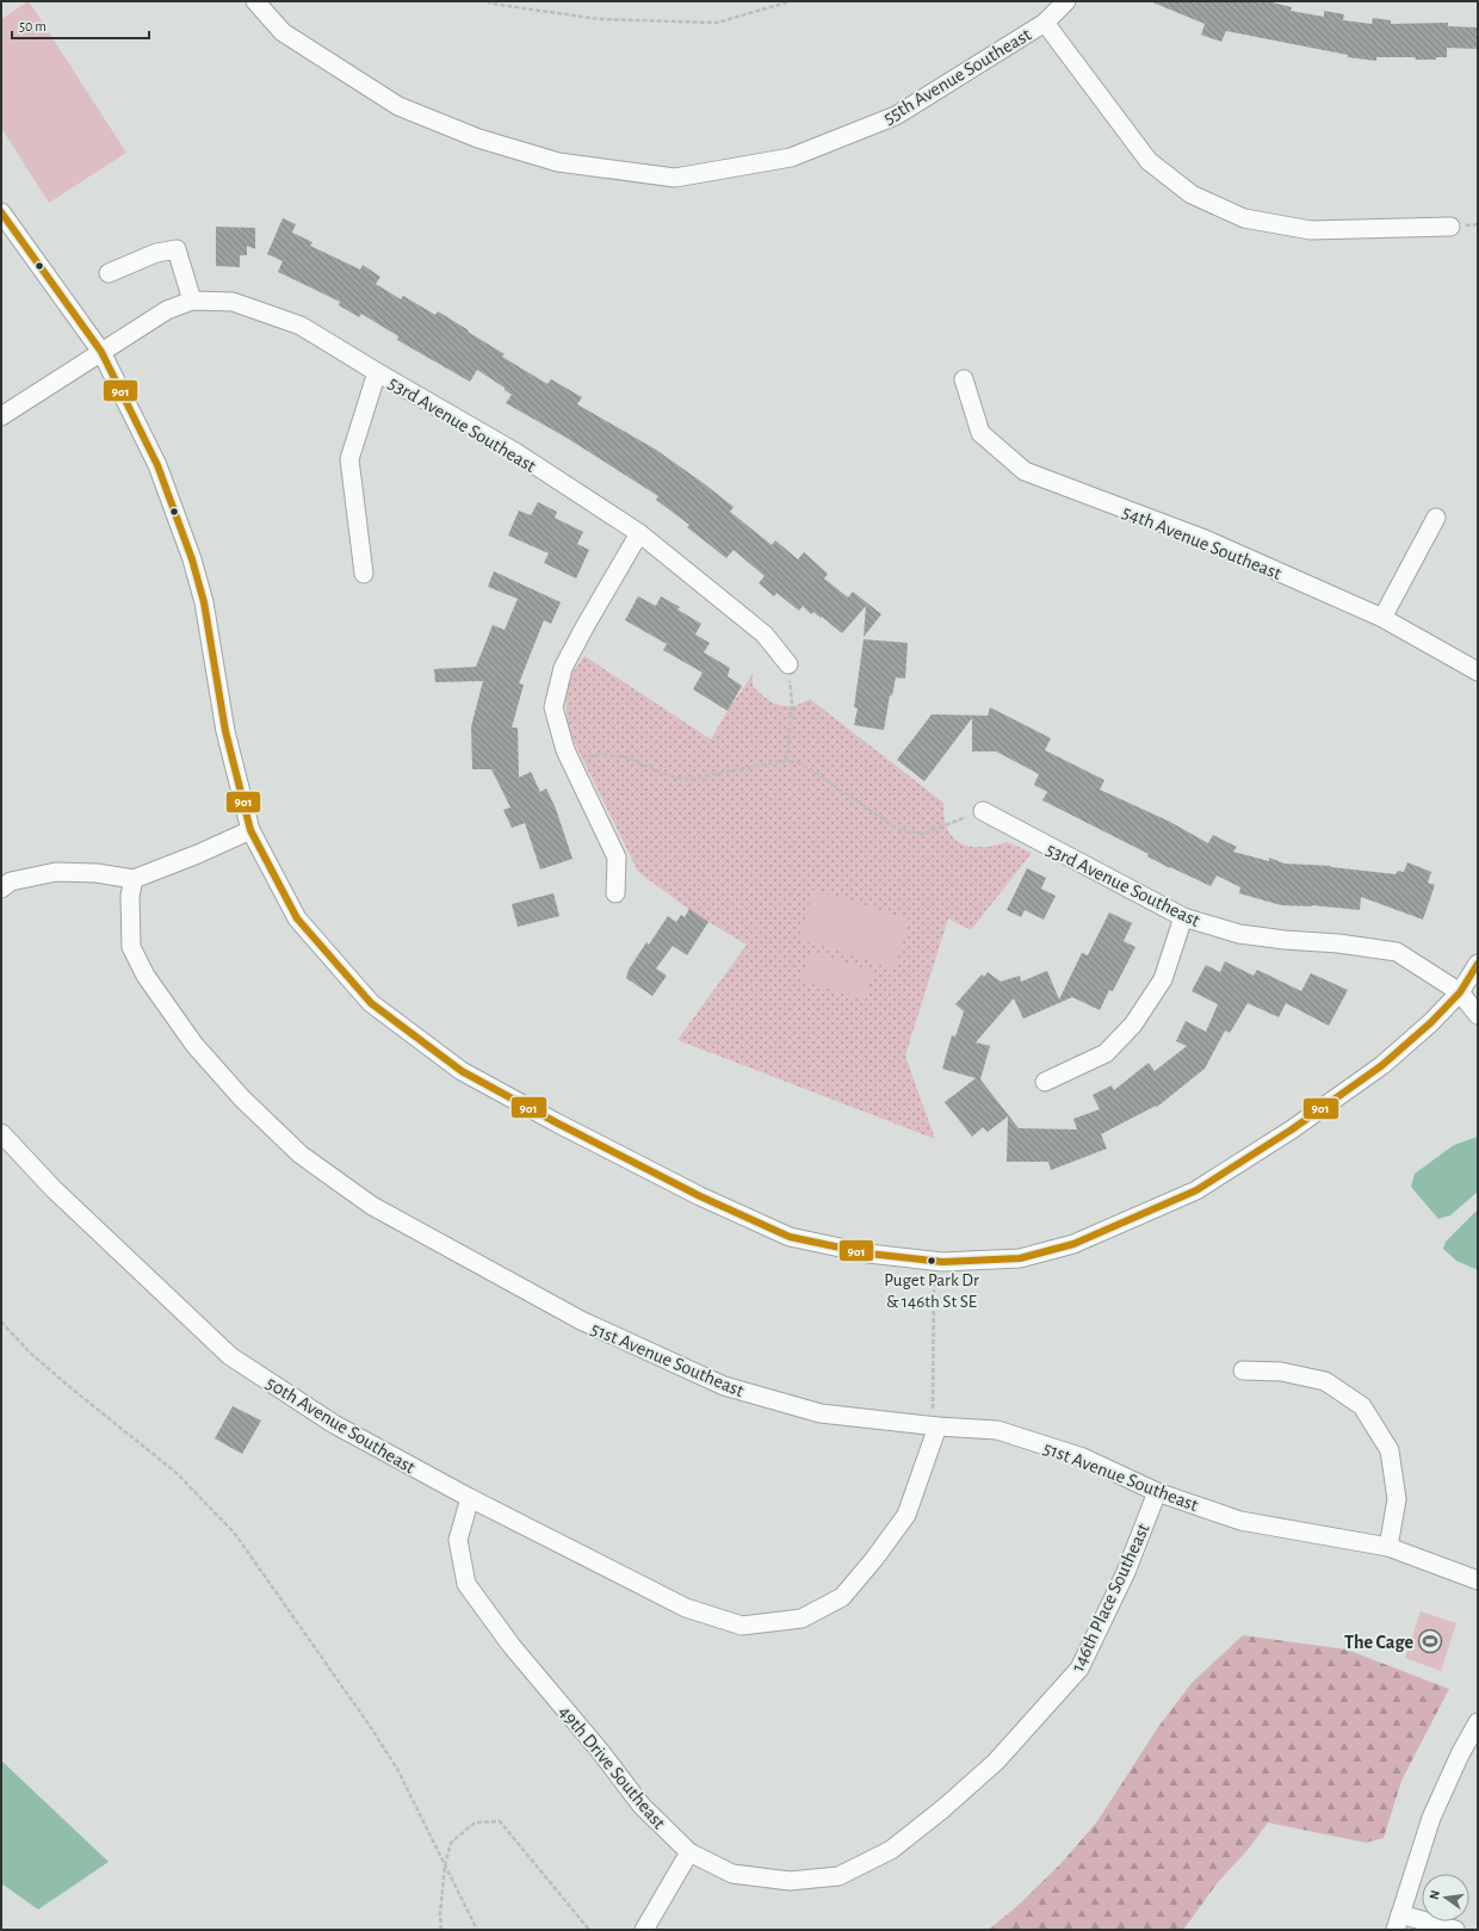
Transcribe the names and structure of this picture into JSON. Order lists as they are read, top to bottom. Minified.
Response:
{"streets":{"street":["55th Avenue Southeast","53rd Avenue Southeast","54th Avenue Southeast","51st Avenue Southeast","50th Avenue Southeast","146th Place Southeast","49th Drive Southeast"]},"crossings":[["51st Avenue Southeast","50th Avenue Southeast"],["51st Avenue Southeast","146th Place Southeast"],["50th Avenue Southeast","49th Drive Southeast"],["146th Place Southeast","49th Drive Southeast"]],"places":{"other":["Puget Park Dr & 146th St SE"],"sports":["The Cage"]},"lines":["transit line 901"],"scale_bar":"50 m","north":"left"}
